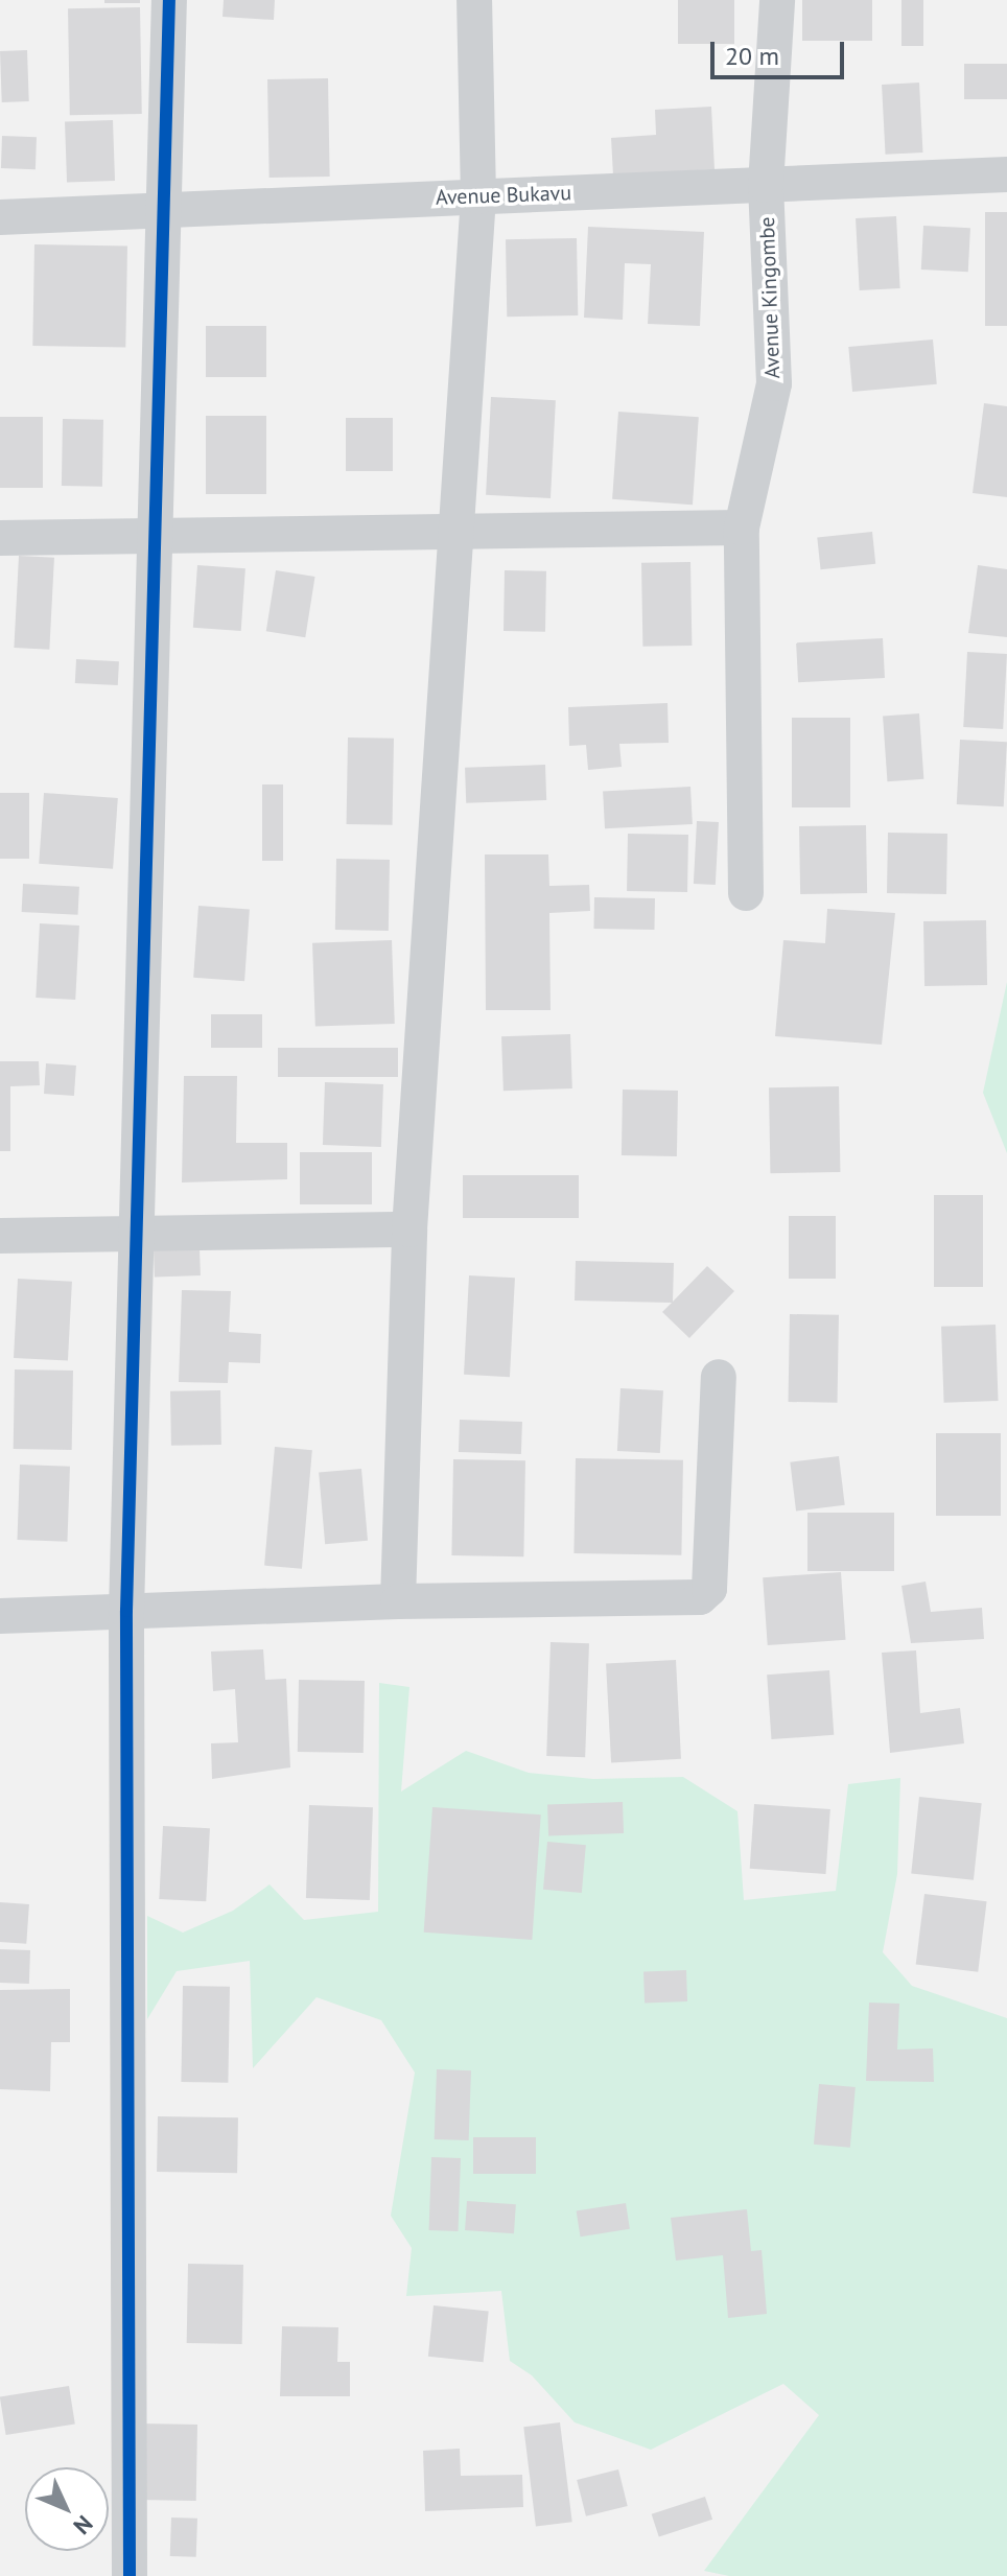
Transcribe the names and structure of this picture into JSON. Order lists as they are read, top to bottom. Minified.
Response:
{"streets":{"street":["Avenue Bukavu","Avenue Kingombe"]},"crossings":[["Avenue Bukavu","Avenue Kingombe"]],"scale_bar":"20 m","north":"bottom right"}
